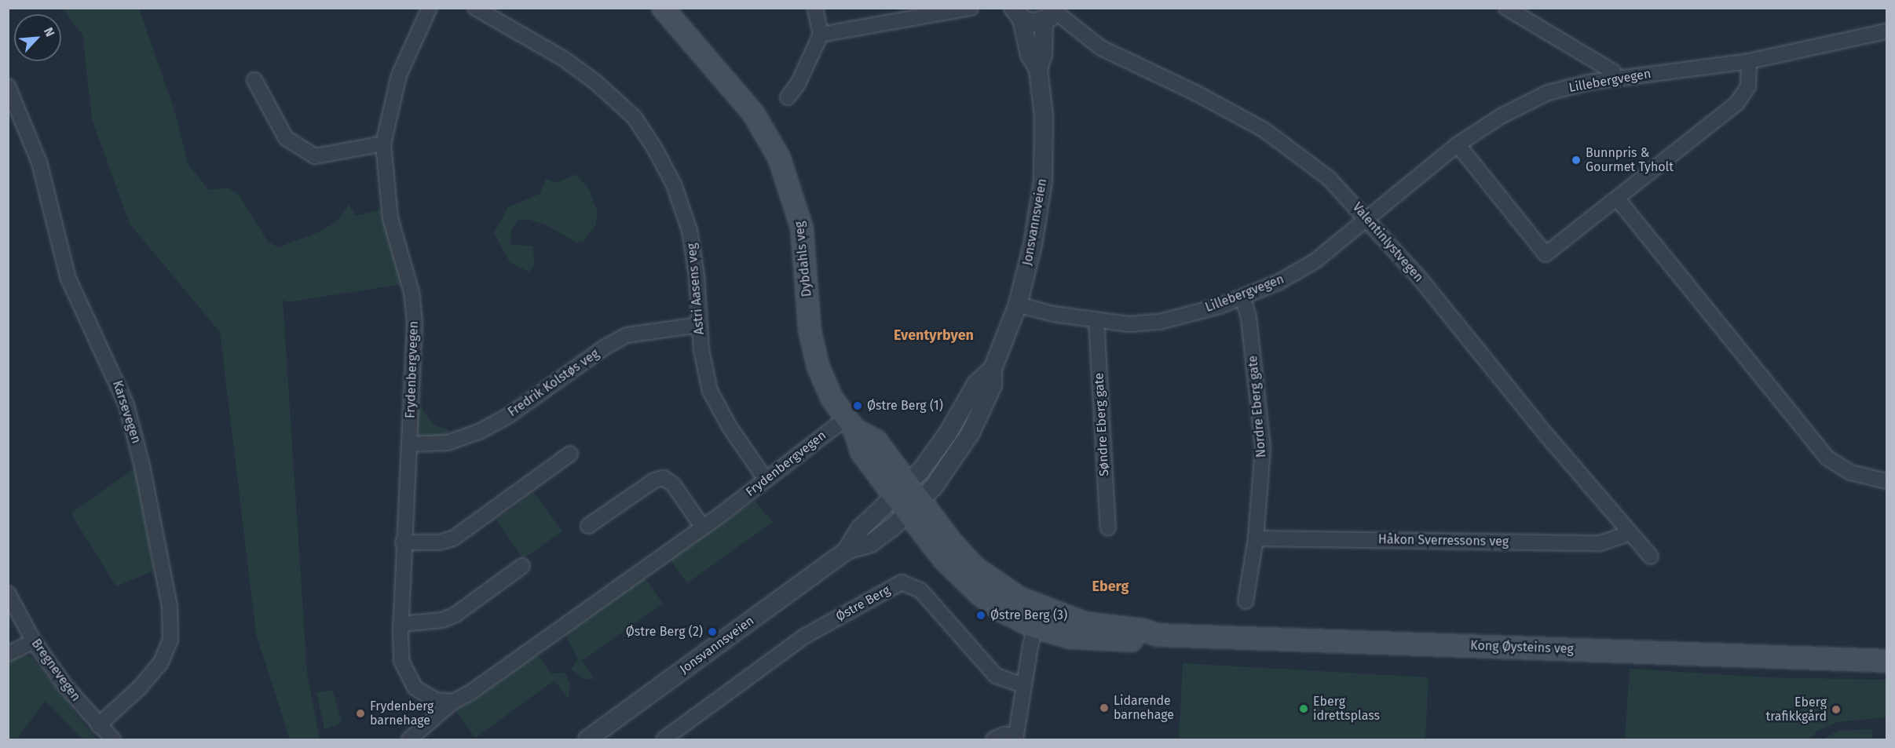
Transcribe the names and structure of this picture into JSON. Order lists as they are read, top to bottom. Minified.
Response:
{"streets":{"main road":["Dybdahls veg","Kong Øysteins veg"],"street":["Lillebergvegen","Jonsvannsveien","Valentinlystvegen","Astri Aasens veg","Frydenbergvegen","Fredrik Kolstøs veg","Nordre Eberg gate","Karsevegen","Søndre Eberg gate","Håkon Sverressons veg","Østre Berg","Bregnevegen"]},"crossings":[["Lillebergvegen","Jonsvannsveien"],["Lillebergvegen","Valentinlystvegen"],["Lillebergvegen","Nordre Eberg gate"],["Lillebergvegen","Søndre Eberg gate"],["Jonsvannsveien","Valentinlystvegen"],["Jonsvannsveien","Dybdahls veg"],["Jonsvannsveien","Kong Øysteins veg"],["Valentinlystvegen","Håkon Sverressons veg"],["Dybdahls veg","Frydenbergvegen"],["Dybdahls veg","Kong Øysteins veg"],["Astri Aasens veg","Frydenbergvegen"],["Astri Aasens veg","Fredrik Kolstøs veg"],["Frydenbergvegen","Fredrik Kolstøs veg"],["Nordre Eberg gate","Håkon Sverressons veg"],["Karsevegen","Bregnevegen"]],"districts":["Eventyrbyen","Eberg"],"places":["Bunnpris & Gourmet Tyholt","Østre Berg (1)","Østre Berg (3)","Østre Berg (2)","Lidarende barnehage","Eberg idrettsplass","Eberg trafikkgård","Frydenberg barnehage"],"north":"top right"}
